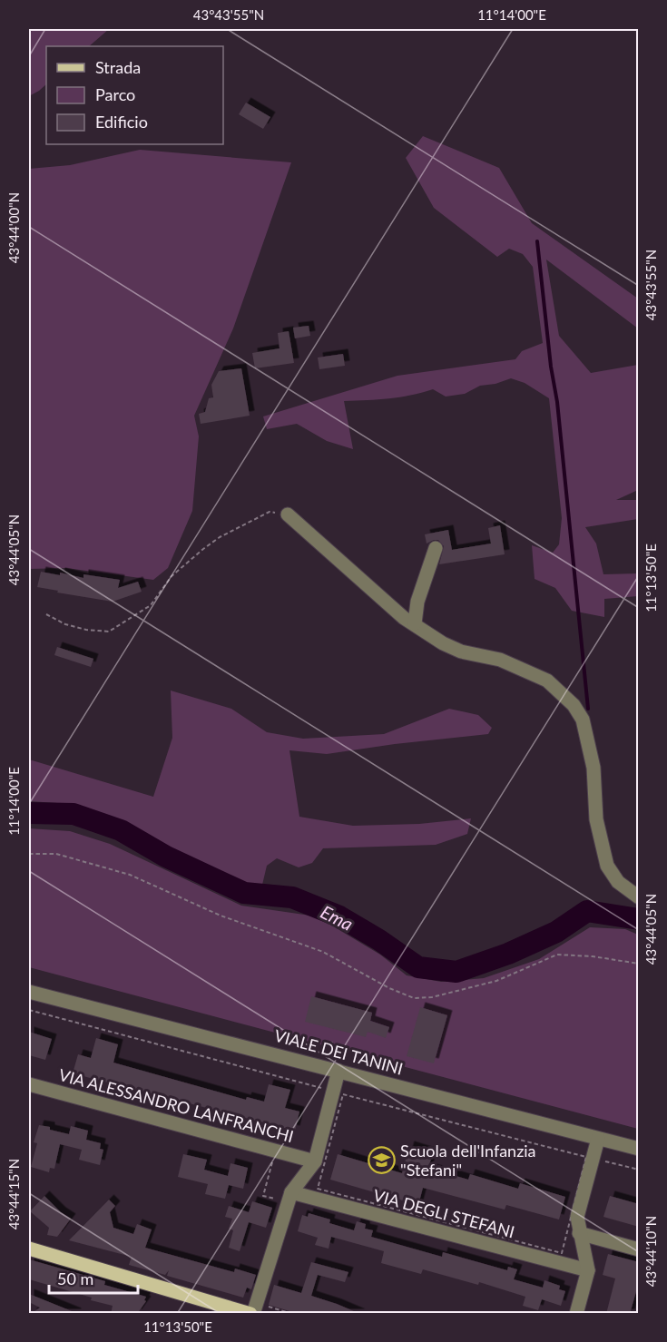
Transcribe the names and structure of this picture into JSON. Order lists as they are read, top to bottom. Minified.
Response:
{"streets":{"street":["VIALE DEI TANINI","VIA ALESSANDRO LANFRANCHI","VIA DEGLI STEFANI"]},"water":["Ema"],"places":{"school or university":["Scuola dell'Infanzia \"Stefani\""]},"legend":["Strada","Parco","Edificio"],"scale_bar":"50 m","coordinates":["43°43'55\"N","11°14'00\"E","43°44'00\"N","43°44'05\"N","11°13'50\"E","43°44'15\"N","43°44'10\"N"]}
